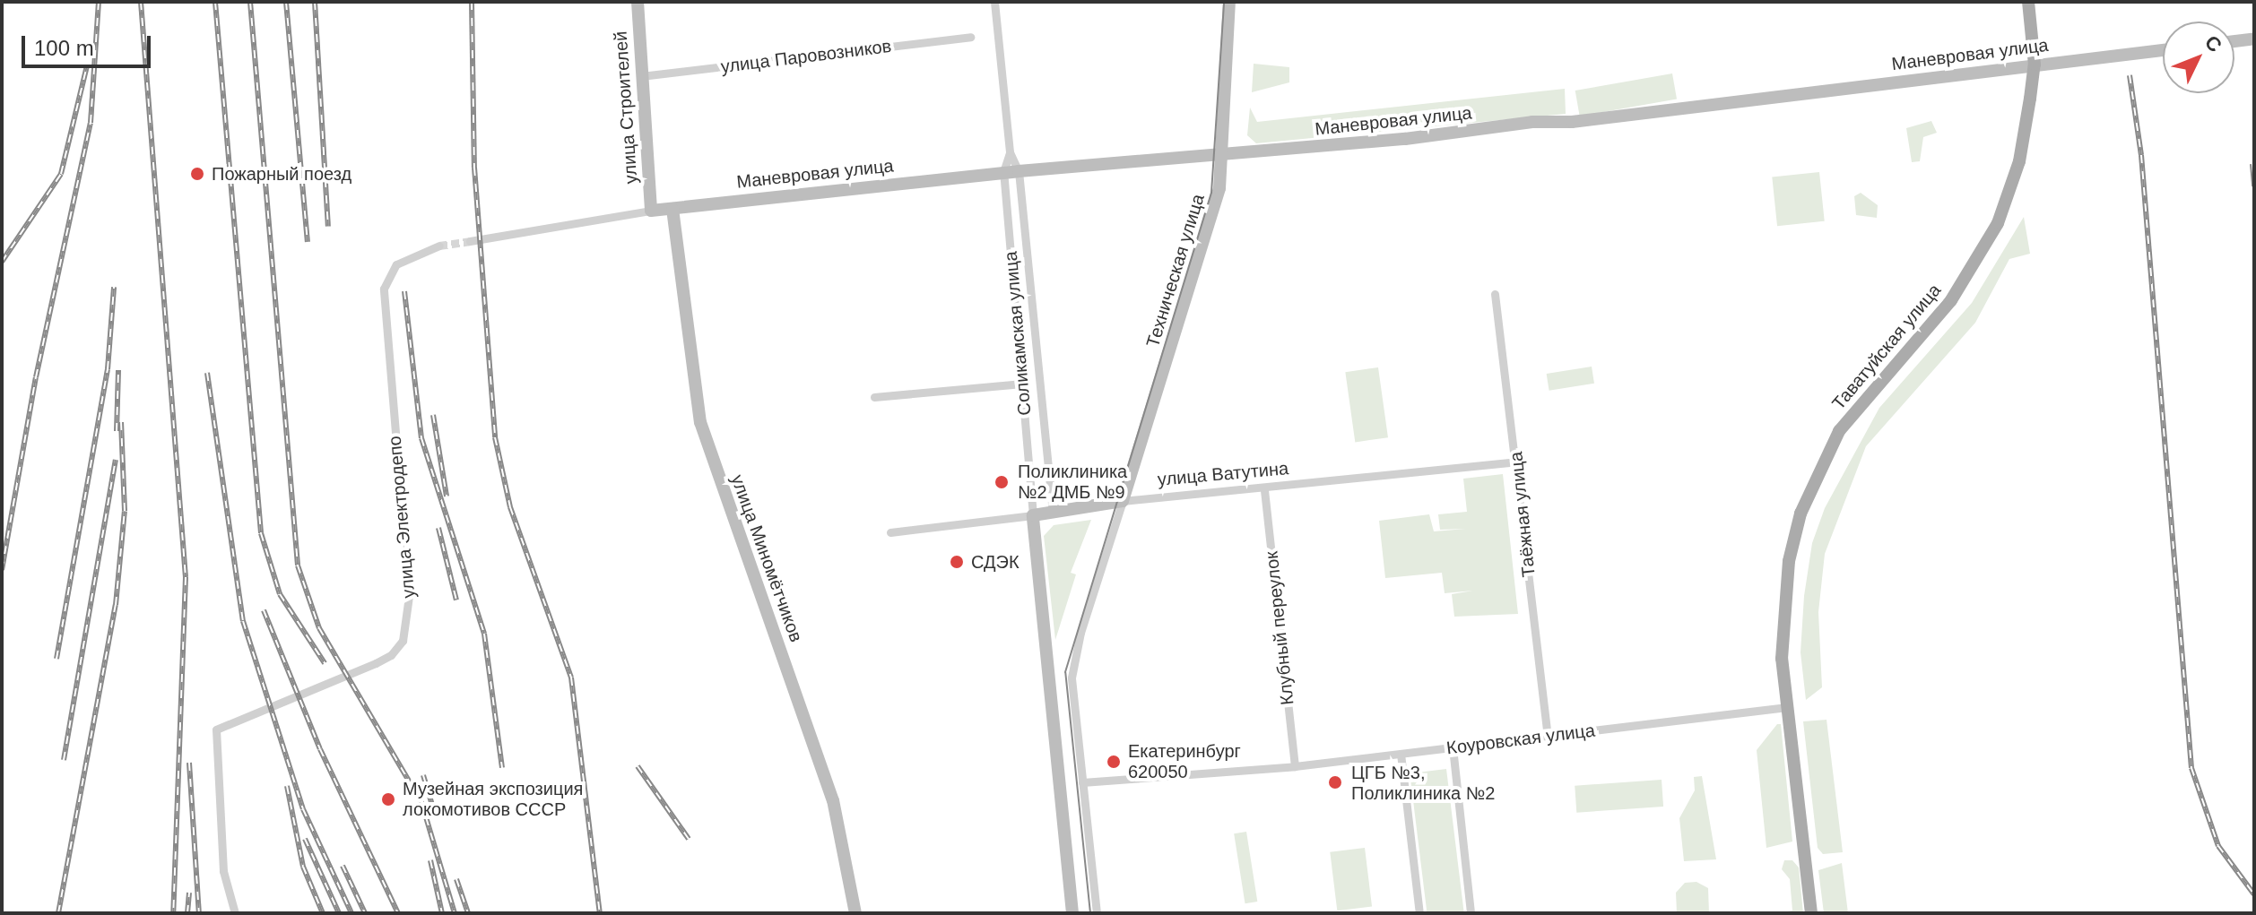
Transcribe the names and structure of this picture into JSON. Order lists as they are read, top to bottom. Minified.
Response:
{"streets":{"main road":["Таватуйская улица"],"street":["Маневровая улица","улица Паровозников","улица Строителей","Техническая улица","Соликамская улица","улица Ватутина","Таёжная улица","улица Электродепо","улица Миномётчиков","Клубный переулок","Коуровская улица"]},"crossings":[["Маневровая улица","улица Строителей"],["Маневровая улица","Техническая улица"],["Маневровая улица","Соликамская улица"],["Маневровая улица","Таватуйская улица"],["Маневровая улица","улица Миномётчиков"],["улица Паровозников","улица Строителей"],["Техническая улица","улица Ватутина"],["Соликамская улица","улица Ватутина"],["Таватуйская улица","Коуровская улица"],["улица Ватутина","Таёжная улица"],["улица Ватутина","Клубный переулок"],["Таёжная улица","Коуровская улица"],["Клубный переулок","Коуровская улица"]],"places":["Пожарный поезд","Поликлиника №2 ДМБ №9","СДЭК","Екатеринбург 620050","ЦГБ №3, Поликлиника №2","Музейная экспозиция локомотивов СССР"],"scale_bar":"100 m","north":"top right"}
